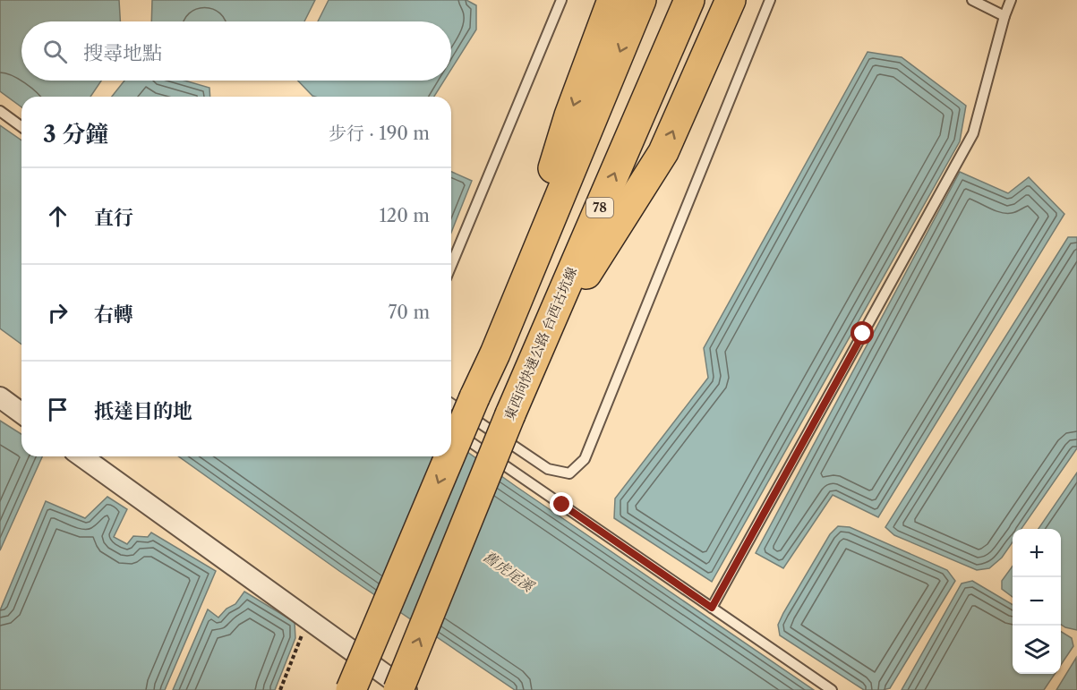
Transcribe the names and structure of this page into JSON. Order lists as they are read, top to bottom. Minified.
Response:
{"streets":{"highway":["78","東西向快速公路 台西古坑線"]},"water":["舊虎尾溪"],"page":{"search":"搜尋地點","heading":["3 分鐘","步行 · 190 m"],"list":[["直行","120 m"],["右轉","70 m"],"抵達目的地"],"map_buttons":["+","−"]}}
